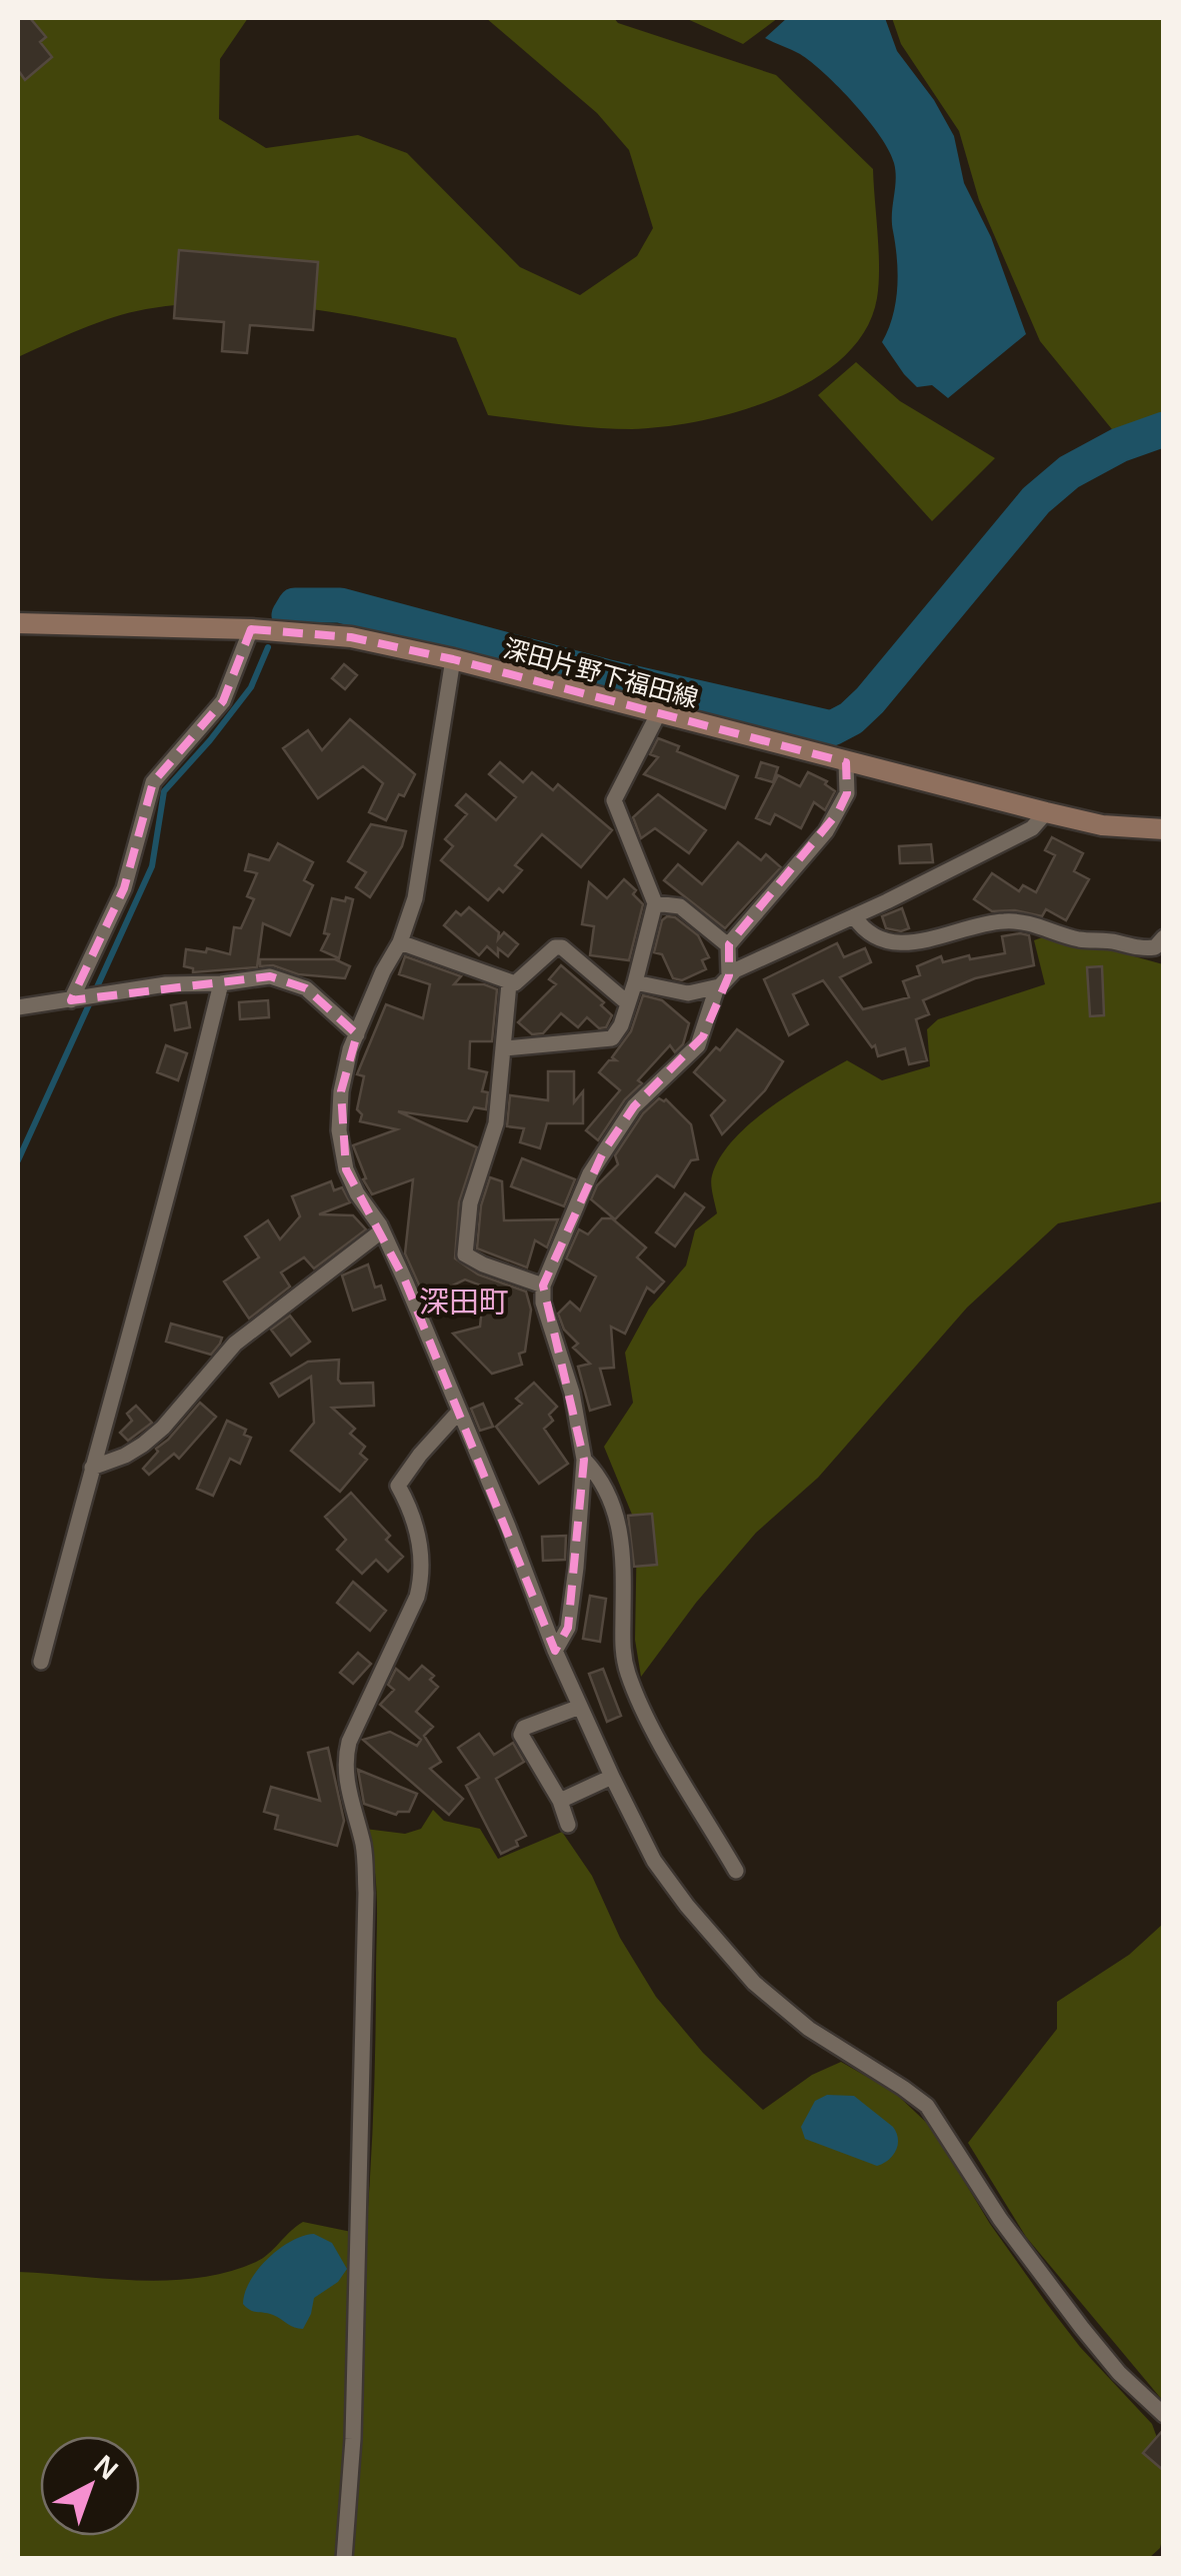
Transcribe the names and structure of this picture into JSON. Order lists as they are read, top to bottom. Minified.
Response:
{"streets":{"main road":["深田片野下福田線"]},"districts":["深田町"],"north":"top right"}
